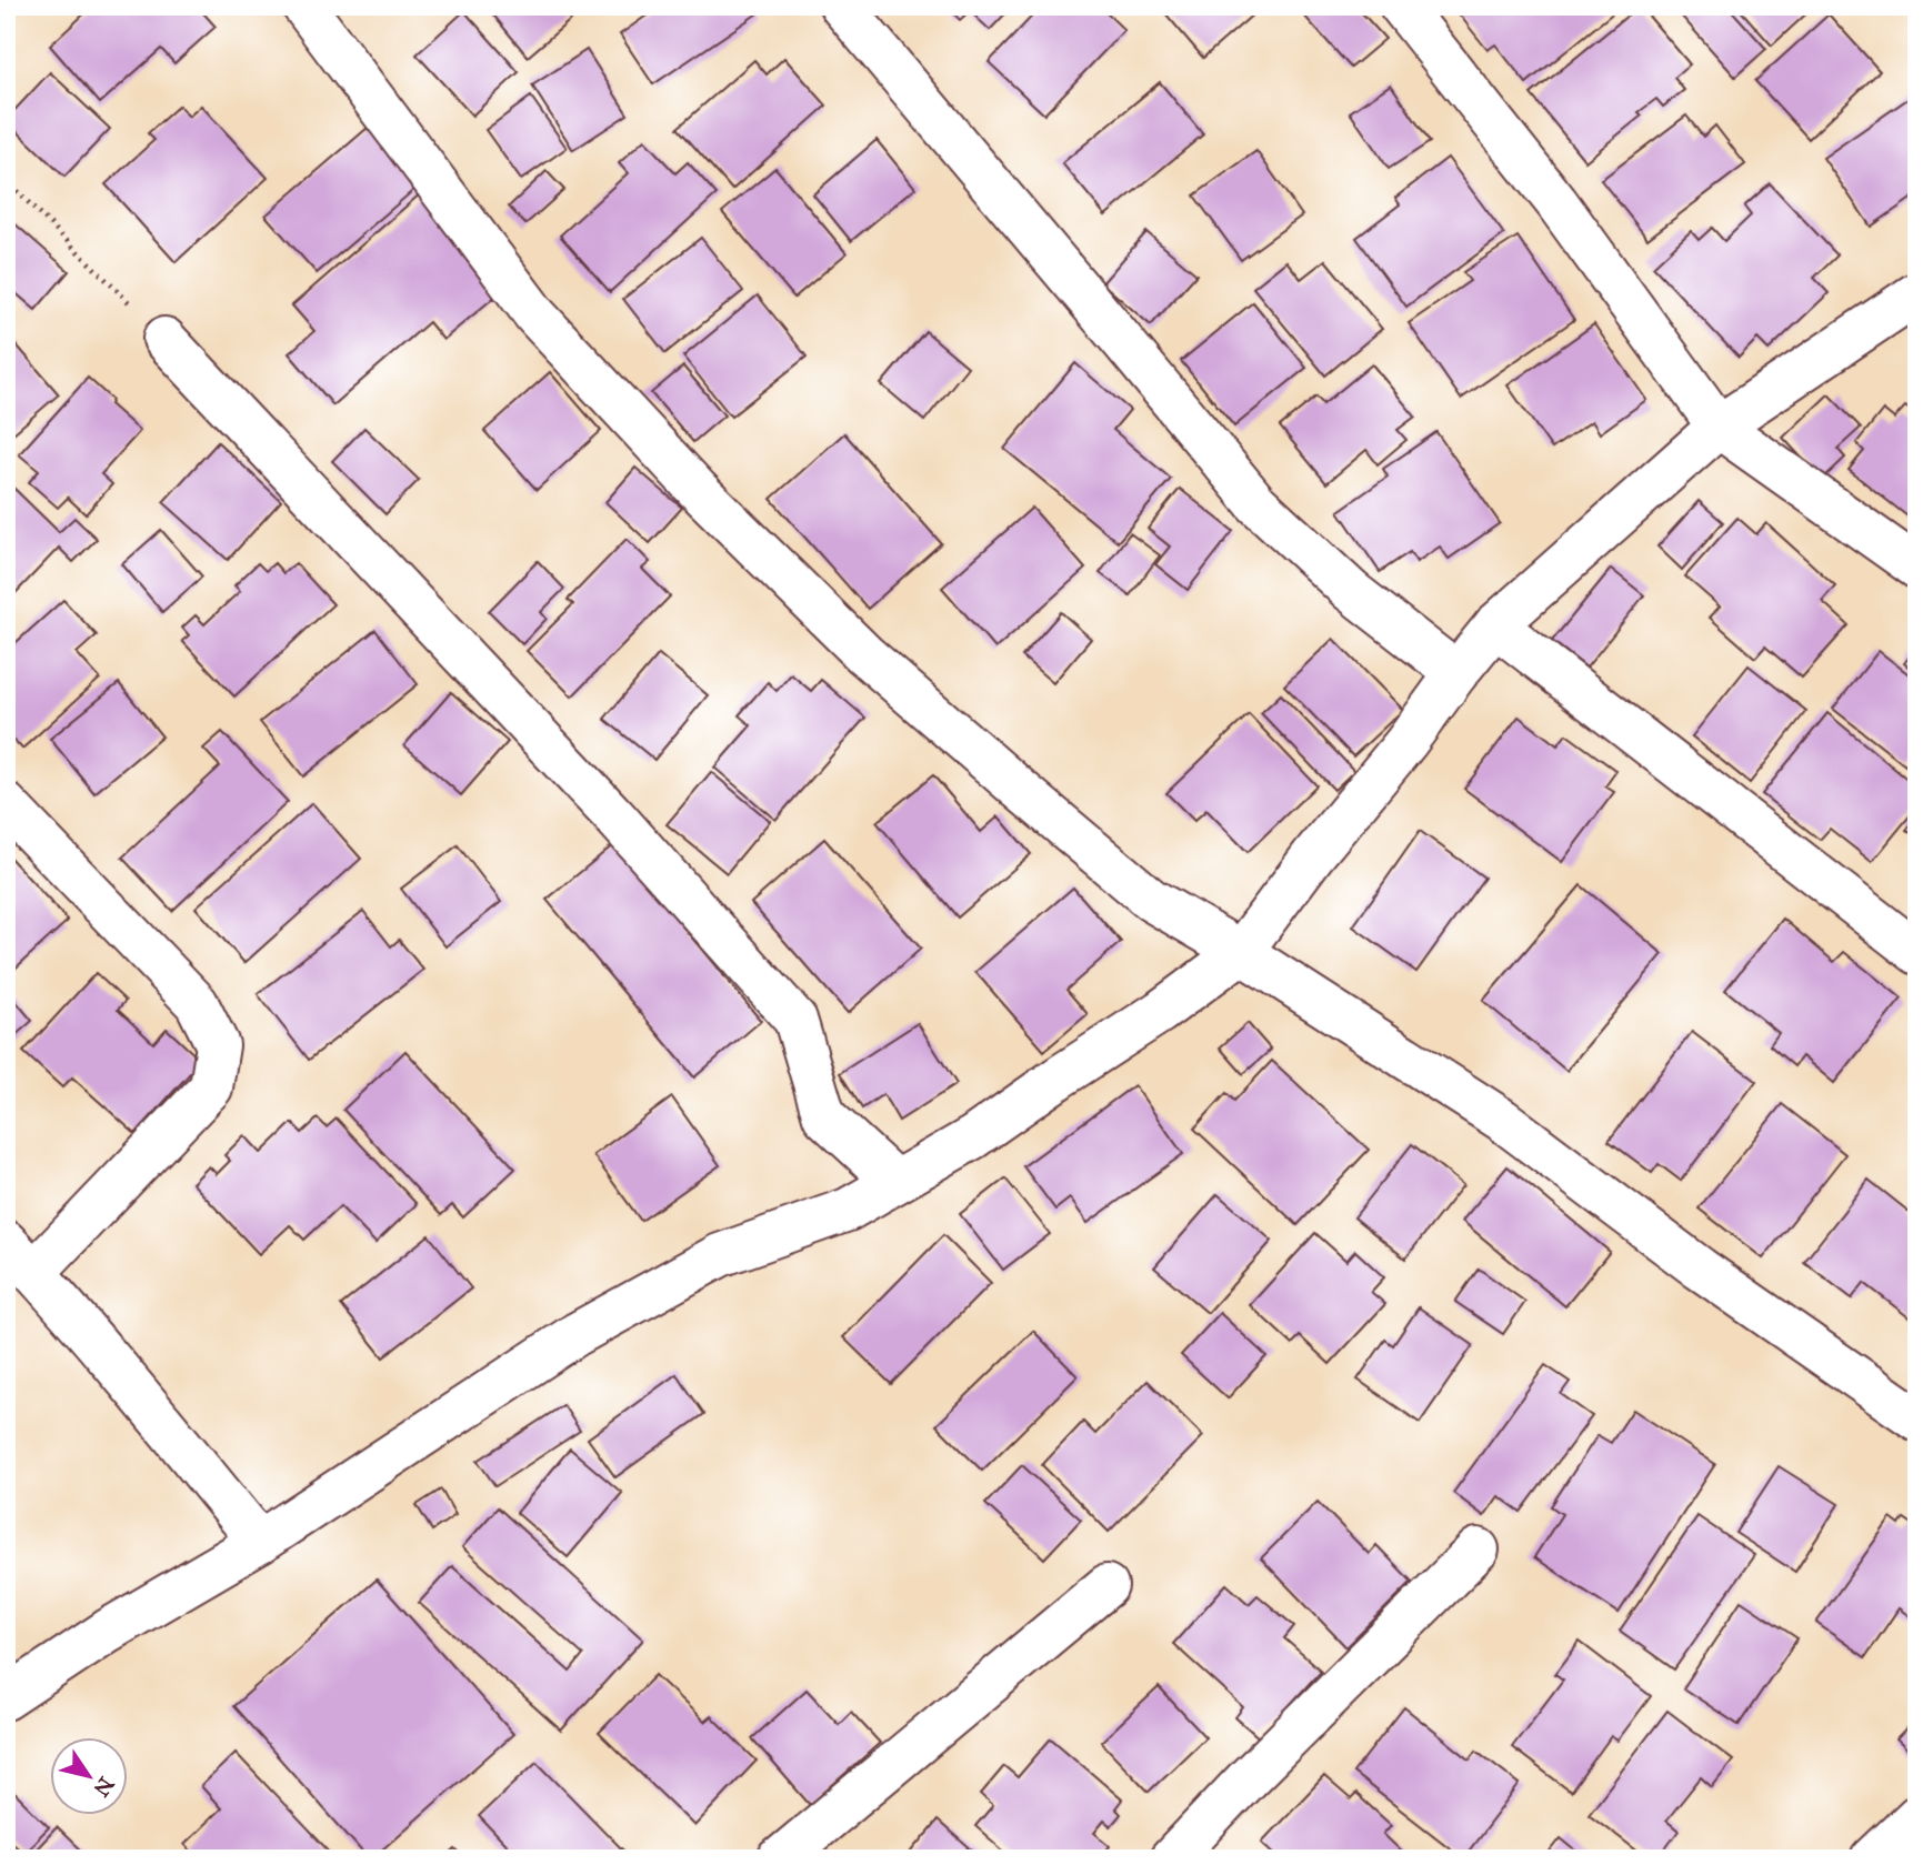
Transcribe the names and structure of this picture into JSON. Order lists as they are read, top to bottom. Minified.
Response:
{"north":"bottom right"}
